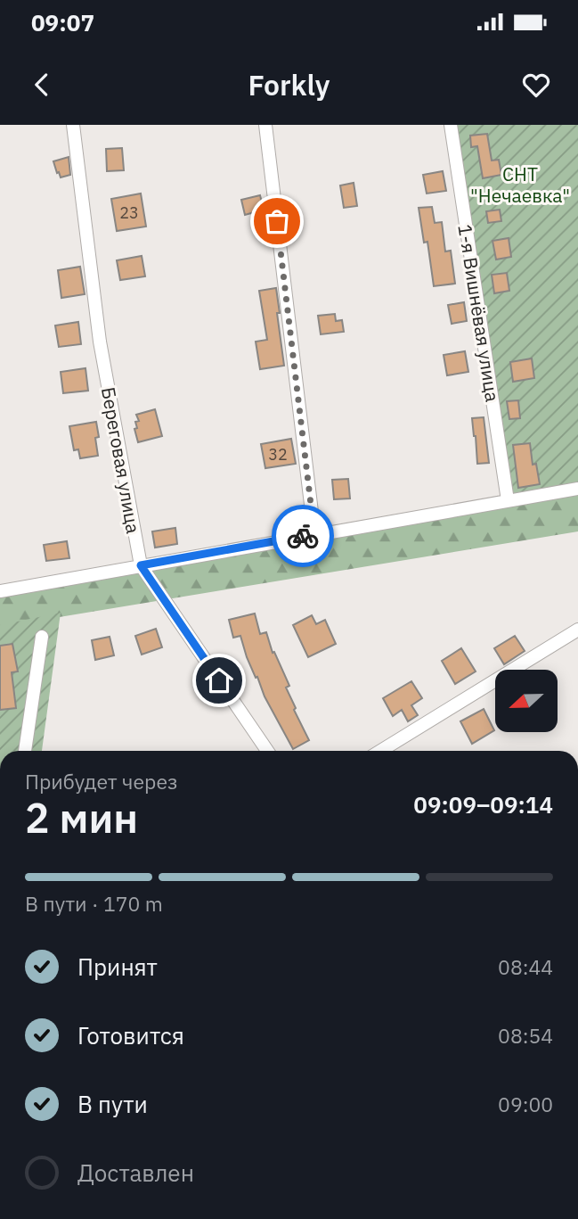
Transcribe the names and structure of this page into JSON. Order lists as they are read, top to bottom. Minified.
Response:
{"streets":{"street":["1-я Вишнёвая улица","Береговая улица"]},"parks":["СНТ \"Нечаевка\""],"house_numbers":["23","32"],"north":"left","page":{"status":"09:07","header":"Forkly","heading":["2 мин","Прибудет через","09:09–09:14"],"bar":"В пути · 170 m","list":[["Принят","08:44"],["Готовится","08:54"],["В пути","09:00"],"Доставлен"]}}
